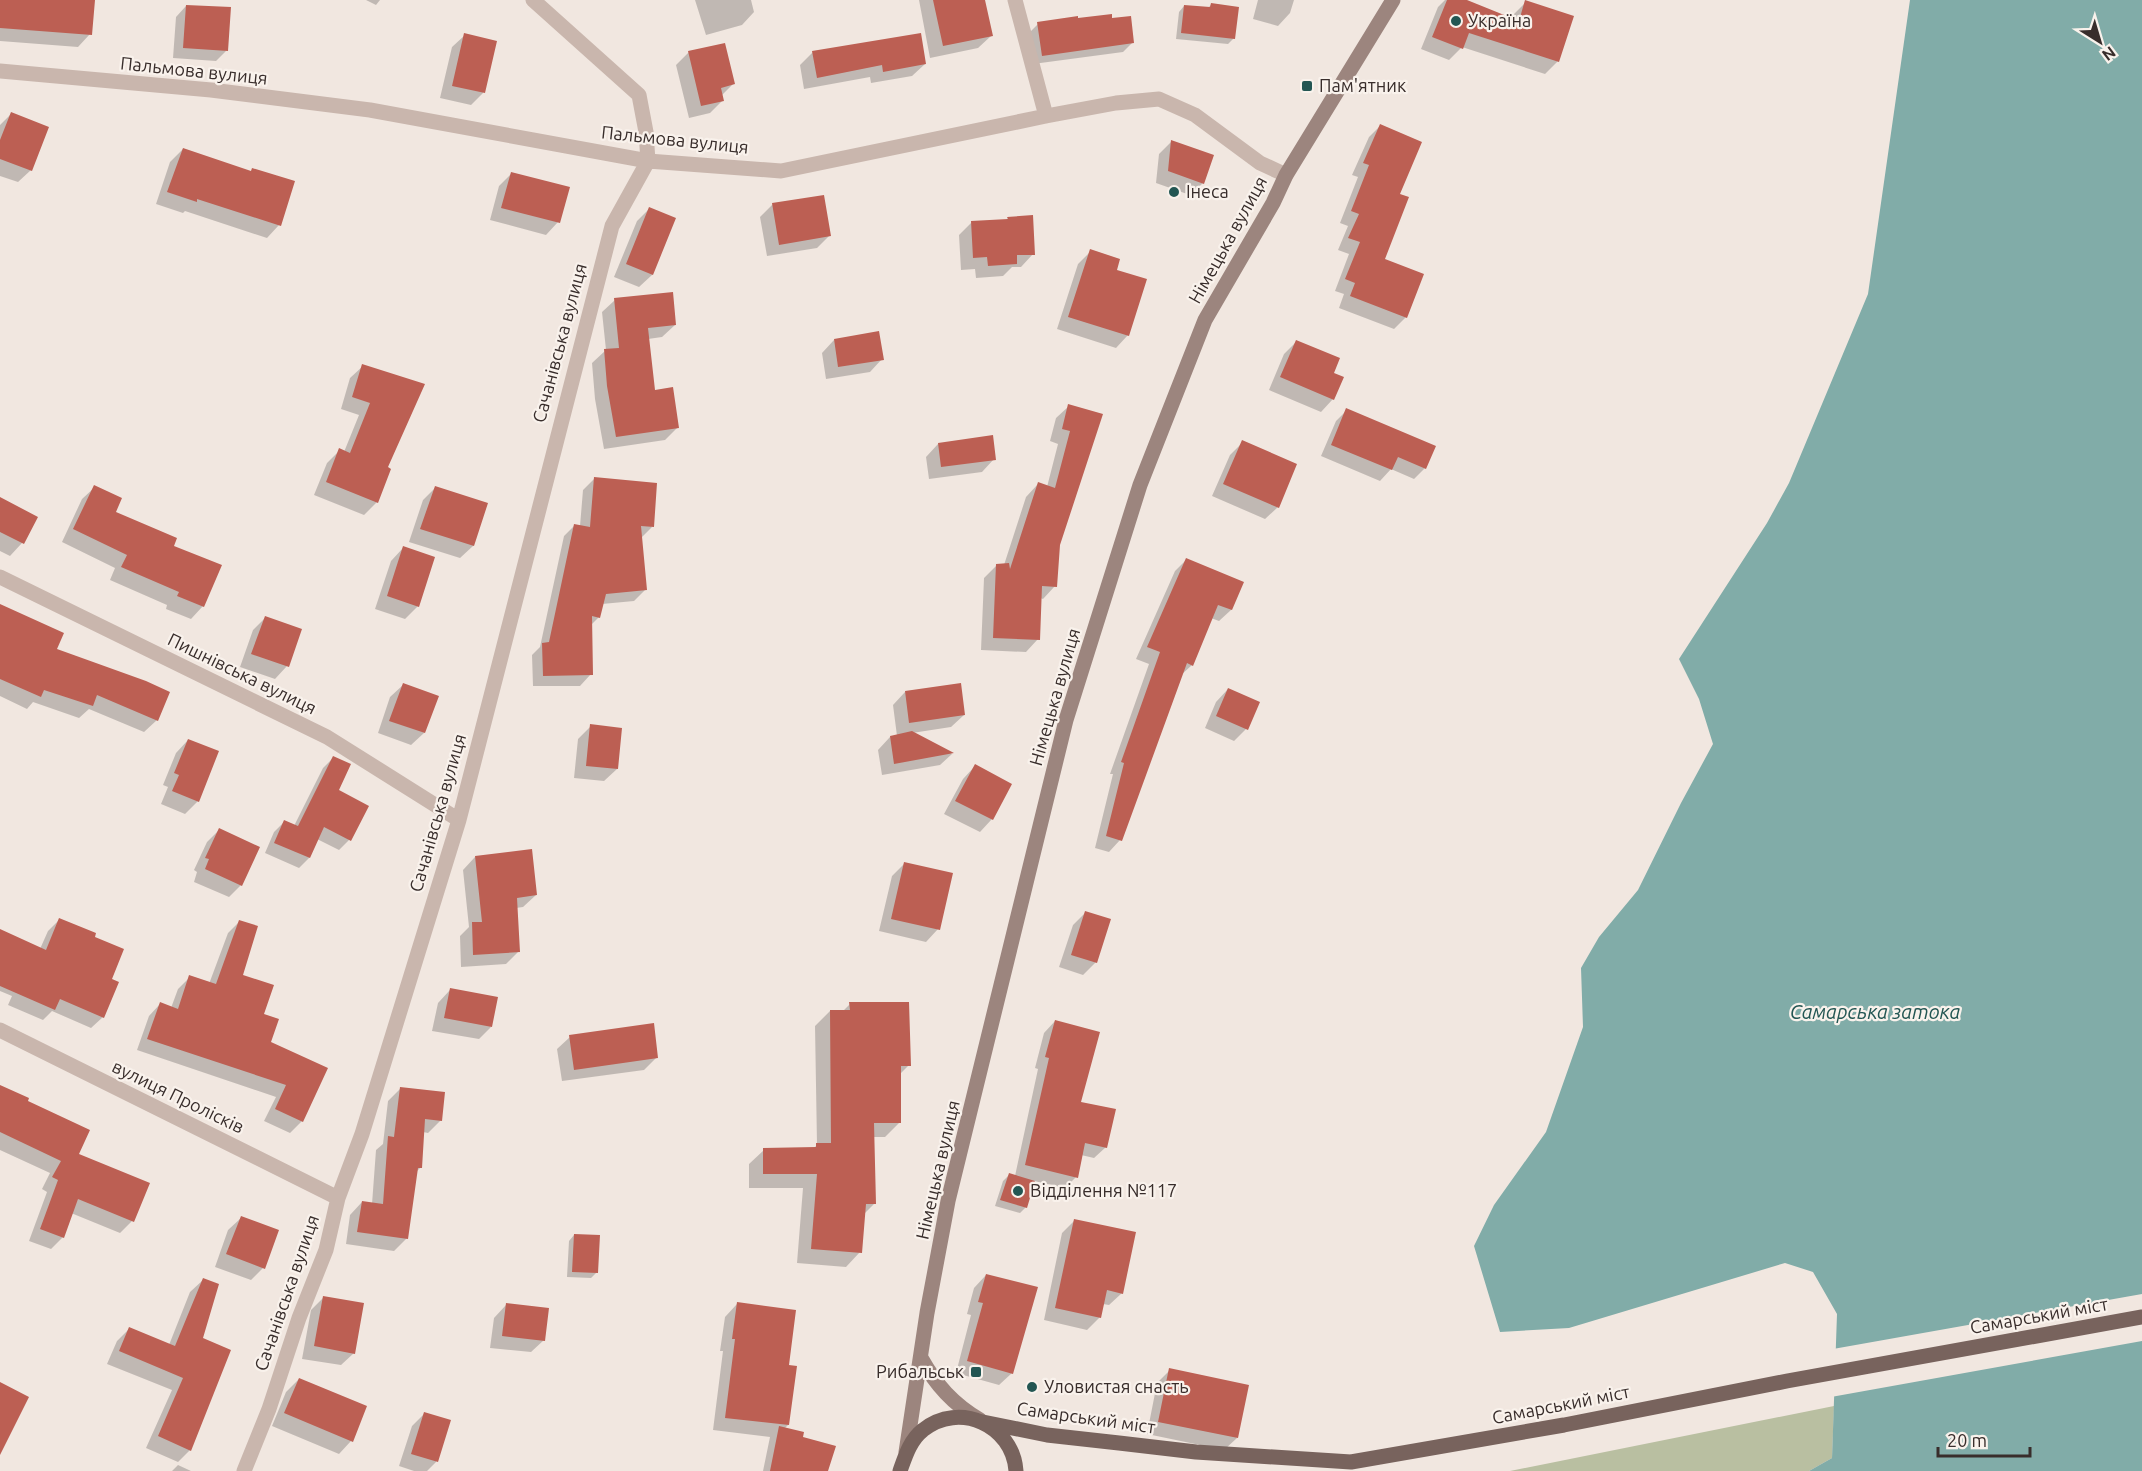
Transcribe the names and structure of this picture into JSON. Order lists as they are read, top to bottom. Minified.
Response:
{"streets":{"main road":["Німецька вулиця","Самарський міст"],"street":["Пальмова вулиця","Сачанівська вулиця","Пишнівська вулиця","вулиця Пролісків"]},"crossings":[["Пальмова вулиця","Німецька вулиця"],["Пальмова вулиця","Сачанівська вулиця"],["Німецька вулиця","Самарський міст"],["Сачанівська вулиця","Пишнівська вулиця"],["Сачанівська вулиця","вулиця Пролісків"]],"water":["Самарська затока"],"places":{"other":["Україна","Інеса","Відділення №117","Уловистая снасть"],"transit":["Пам'ятник","Рибальськ"]},"scale_bar":"20 m","north":"bottom right"}
